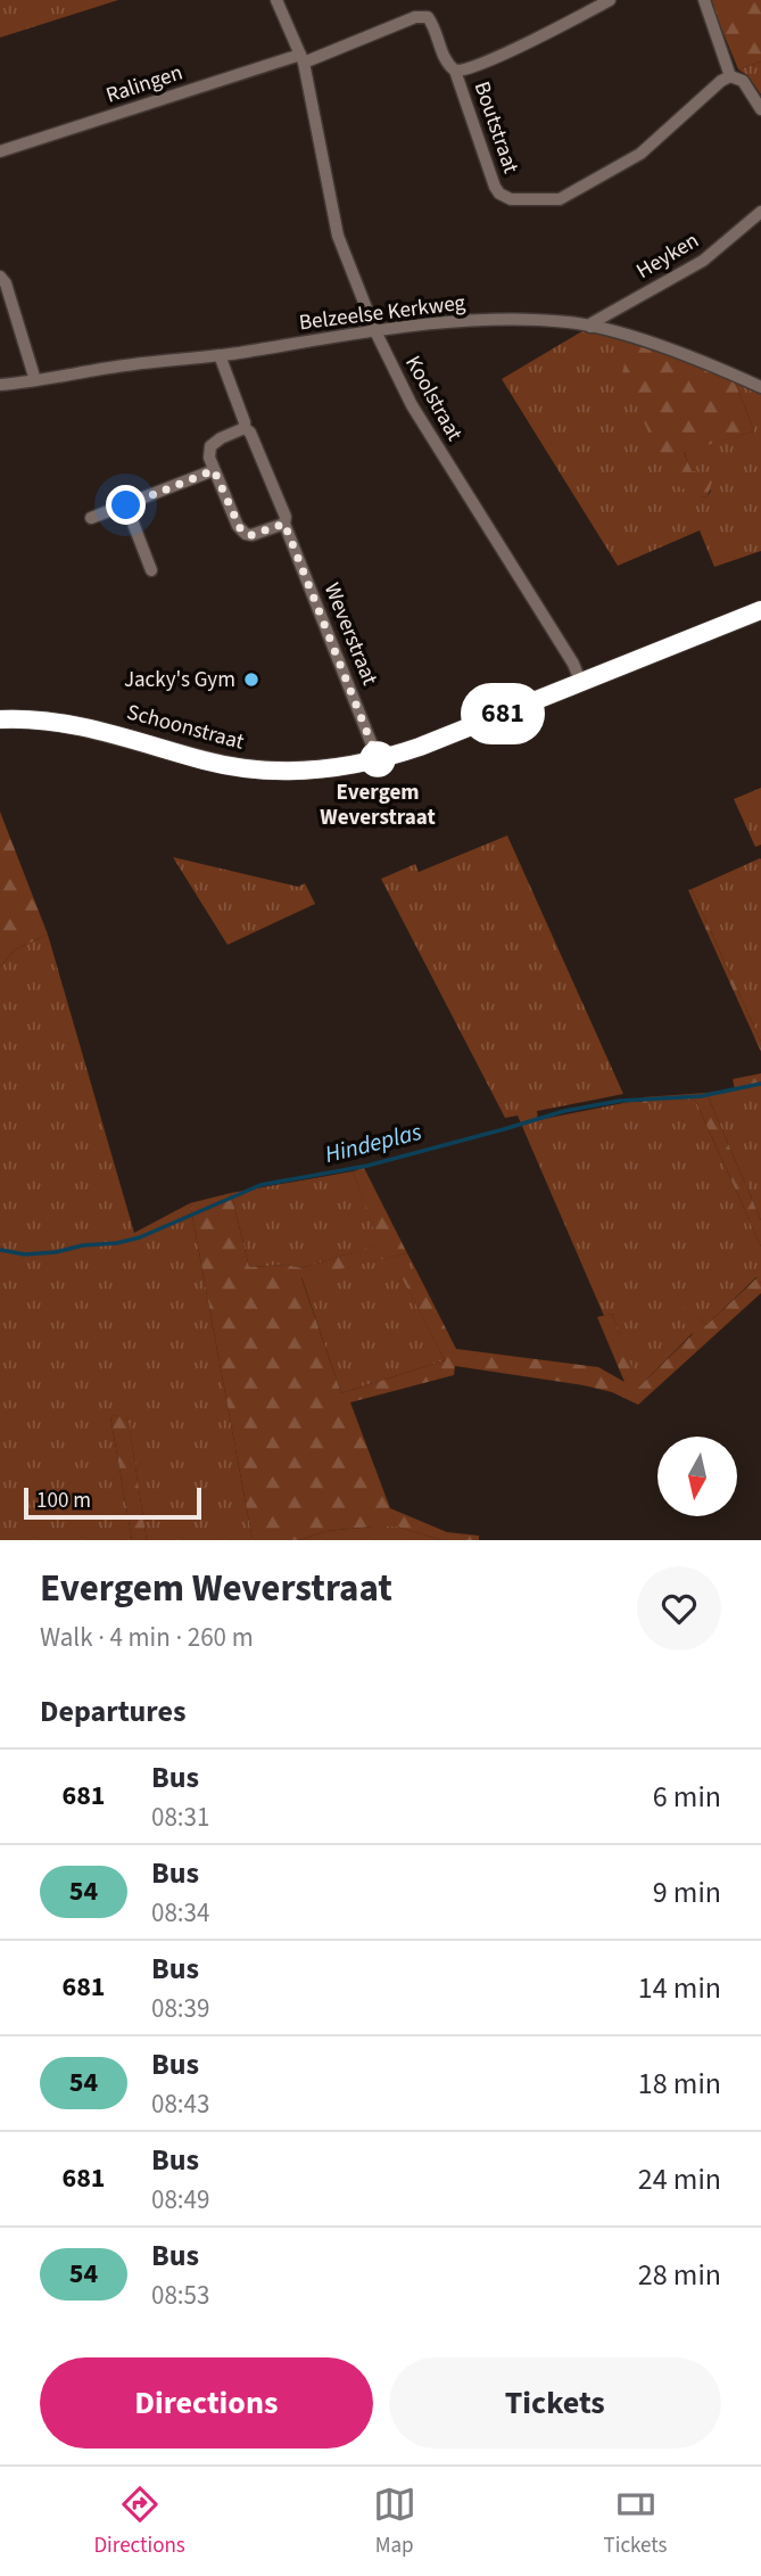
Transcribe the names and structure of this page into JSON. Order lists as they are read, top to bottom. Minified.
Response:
{"streets":{"street":["Ralingen","Boutstraat","Heyken","Belzeelse Kerkweg","Koolstraat","Weverstraat","Schoonstraat"]},"crossings":[["Ralingen","Boutstraat"],["Ralingen","Koolstraat"],["Boutstraat","Koolstraat"],["Heyken","Belzeelse Kerkweg"],["Belzeelse Kerkweg","Koolstraat"],["Belzeelse Kerkweg","Weverstraat"],["Koolstraat","Schoonstraat"],["Weverstraat","Schoonstraat"]],"water":["Hindeplas"],"places":["Jacky's Gym","Evergem Weverstraat"],"lines":["bus line 681"],"scale_bar":"100 m","north":"bottom","page":{"on_map":"681","scale":"100 m","heading":[["Evergem Weverstraat","Walk · 4 min · 260 m"],"Departures"],"list":[{"mark":"681","name":"Bus","note":"08:31","value":"6 min"},{"mark":"54","name":"Bus","note":"08:34","value":"9 min"},{"mark":"681","name":"Bus","note":"08:39","value":"14 min"},{"mark":"54","name":"Bus","note":"08:43","value":"18 min"},{"mark":"681","name":"Bus","note":"08:49","value":"24 min"},{"mark":"54","name":"Bus","note":"08:53","value":"28 min"}],"buttons":["Directions","Tickets"],"tabs":["Directions","Map","Tickets"]}}
